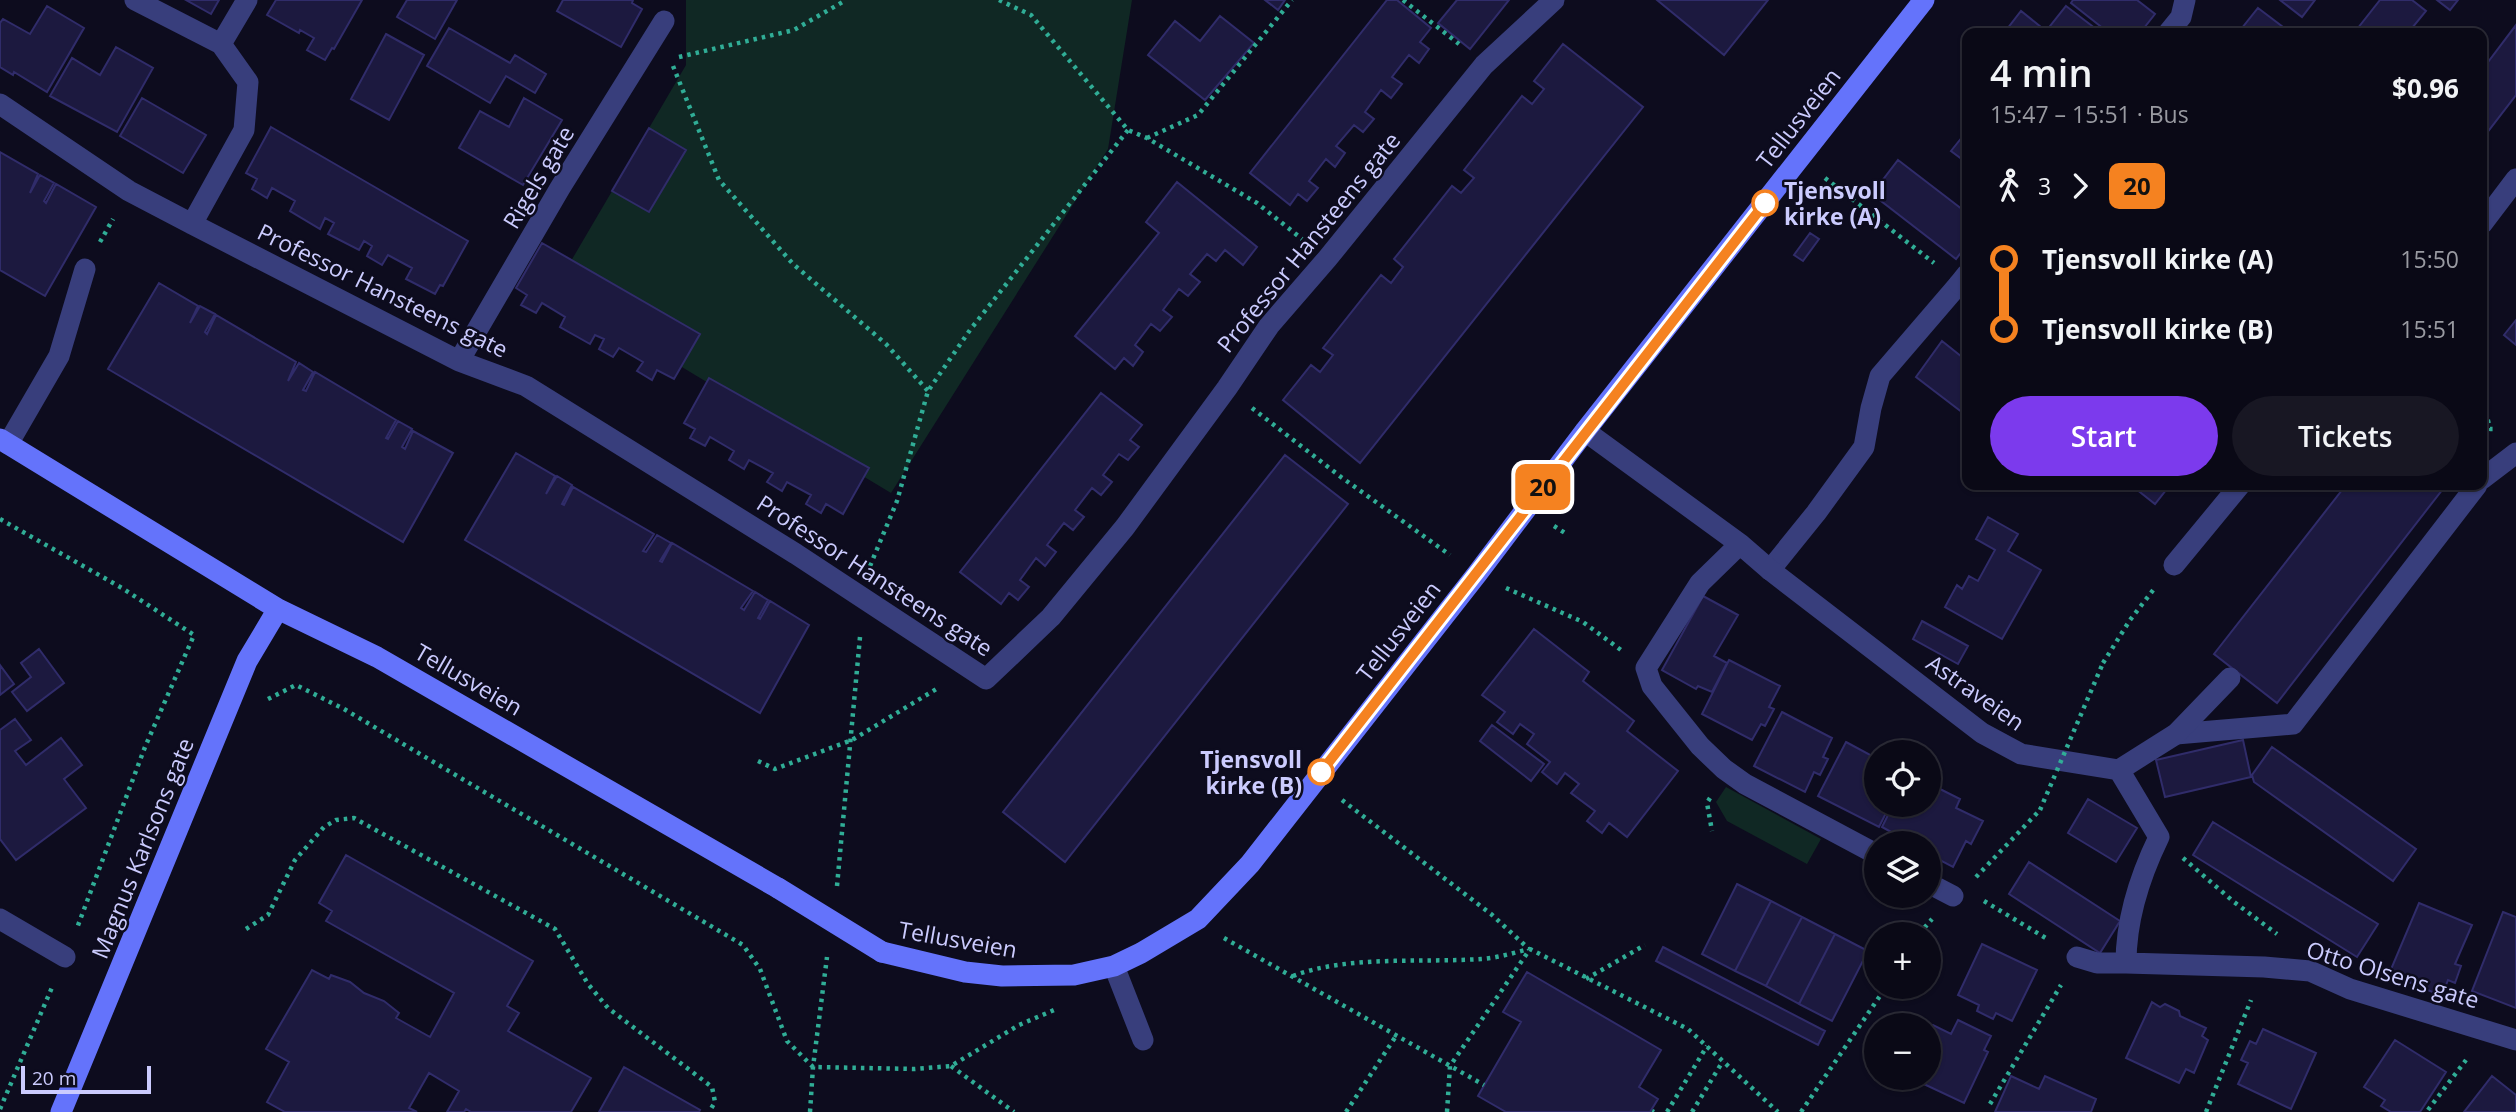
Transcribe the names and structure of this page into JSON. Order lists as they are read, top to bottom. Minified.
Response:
{"streets":{"street":["Tellusveien","Rigels gate","Professor Hansteens gate","Astraveien","Magnus Karlsons gate","Otto Olsens gate"]},"crossings":[["Tellusveien","Astraveien"],["Tellusveien","Magnus Karlsons gate"],["Rigels gate","Professor Hansteens gate"]],"places":["Tjensvoll kirke (A)","Tjensvoll kirke (B)"],"lines":["bus line 20"],"scale_bar":"20 m","page":{"on_map":"20","heading":["4 min","15:47 – 15:51 · Bus","$0.96"],"legs":["3","20"],"list":[{"name":"Tjensvoll kirke (A)","value":"15:50"},{"name":"Tjensvoll kirke (B)","value":"15:51"}],"buttons":["Start","Tickets"],"map_buttons":["+","−"],"scale":"20 m"}}
